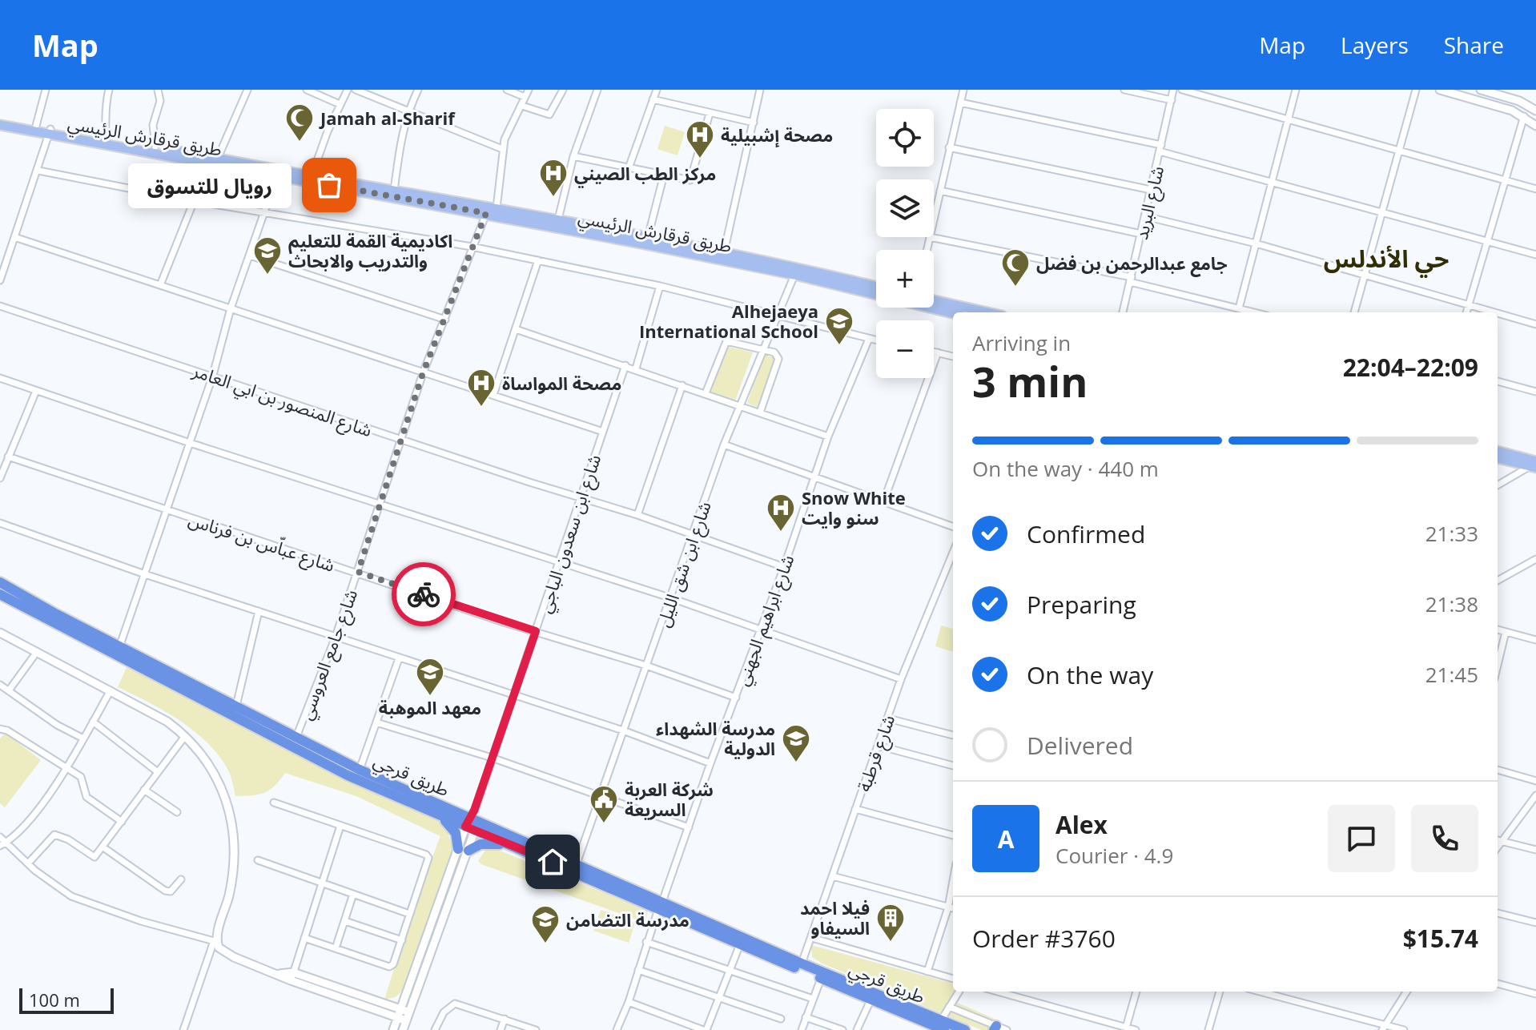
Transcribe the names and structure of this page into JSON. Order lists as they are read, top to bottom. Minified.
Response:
{"streets":{"highway":["طريق قرجي"],"main road":["طريق قرقارش الرئيسي"],"street":["شارع البريد","شارع المنصور بن ابي العامر","شارع ابن سعدون الباجي","شارع عباّس بن فرناس","شارع ابن شق الليل","شارع ابراهيم الجهني","شارع جامع العروسي","شارع قرطبة"]},"crossings":[["طريق قرقارش الرئيسي","شارع ابن شق الليل"],["طريق قرقارش الرئيسي","شارع جامع العروسي"],["شارع المنصور بن ابي العامر","شارع ابن سعدون الباجي"],["شارع المنصور بن ابي العامر","شارع ابن شق الليل"],["شارع المنصور بن ابي العامر","شارع ابراهيم الجهني"],["شارع المنصور بن ابي العامر","شارع جامع العروسي"],["شارع ابن سعدون الباجي","شارع عباّس بن فرناس"],["شارع ابن سعدون الباجي","طريق قرجي"],["شارع عباّس بن فرناس","شارع ابن شق الليل"],["شارع عباّس بن فرناس","شارع ابراهيم الجهني"],["شارع عباّس بن فرناس","شارع جامع العروسي"],["شارع ابن شق الليل","طريق قرجي"],["شارع ابراهيم الجهني","طريق قرجي"],["شارع جامع العروسي","طريق قرجي"],["شارع قرطبة","طريق قرجي"]],"districts":["حي الأندلس"],"places":{"mosque":["Jamah al-Sharif","جامع عبدالرحمن بن فضل"],"hospital":["مصحة إشبيلية","مركز الطب الصيني","مصحة المواساة","Snow White سنو وايت"],"other":["رويال للتسوق"],"school or university":["اكاديمية القمة للتعليم والتدريب والابحاث","Alhejaeya International School","معهد الموهبة","مدرسة الشهداء الدولية","مدرسة التضامن"],"public building":["شركة العربة السريعة"],"building":["فيلا احمد السيفاو"]},"scale_bar":"100 m","page":{"header":"Map","nav":["Map","Layers","Share"],"map_buttons":["+","−"],"bubble":"رويال للتسوق","heading":["3 min","Arriving in","22:04–22:09"],"panel":["Alex","Courier · 4.9","Order #3760","$15.74"],"bar":"On the way · 440 m","list":[["Confirmed","21:33"],["Preparing","21:38"],["On the way","21:45"],"Delivered"],"round":"A","scale":"100 m"}}
